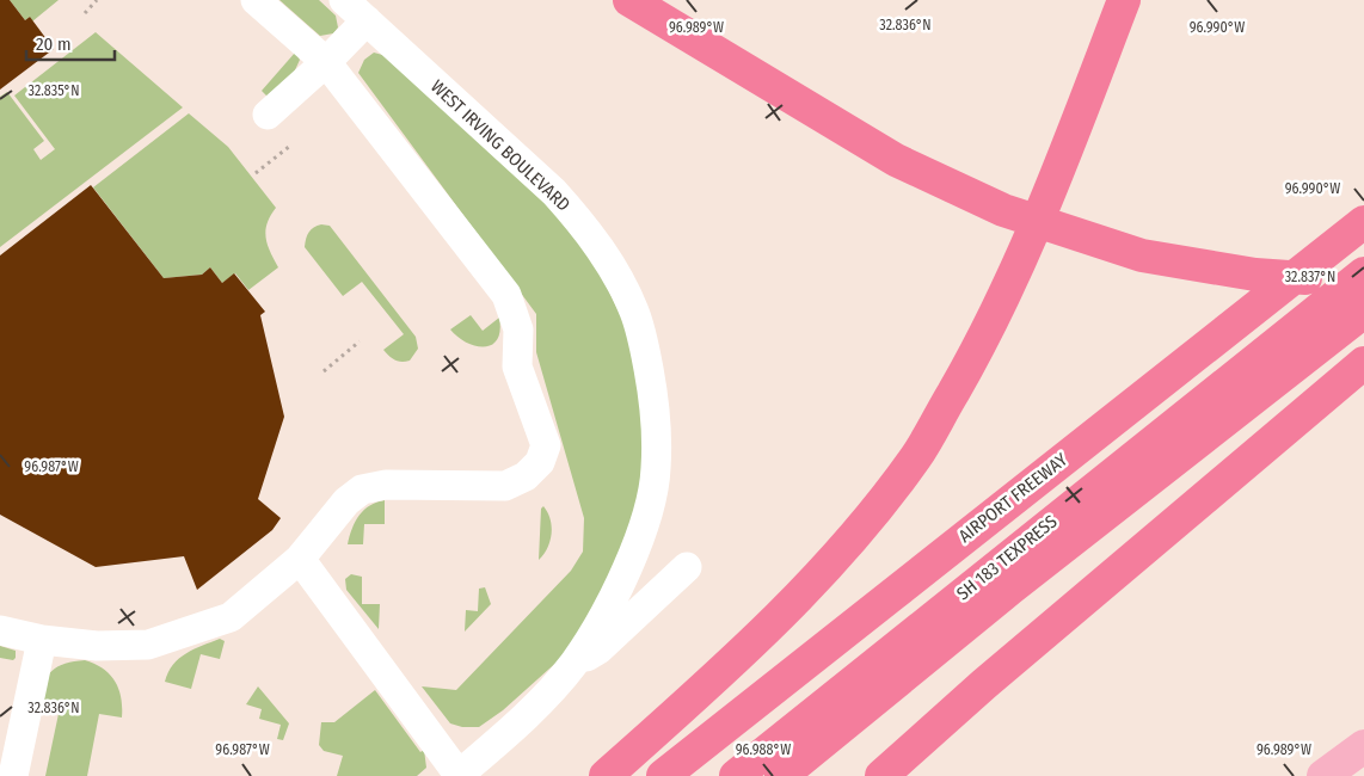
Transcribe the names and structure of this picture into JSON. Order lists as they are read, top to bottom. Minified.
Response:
{"streets":{"highway":["AIRPORT FREEWAY","SH 183 TEXPRESS"],"street":["WEST IRVING BOULEVARD"]},"scale_bar":"20 m","coordinates":["32.836°N","96.990°W","96.989°W","32.835°N","32.837°N","96.987°W","96.988°W"]}
